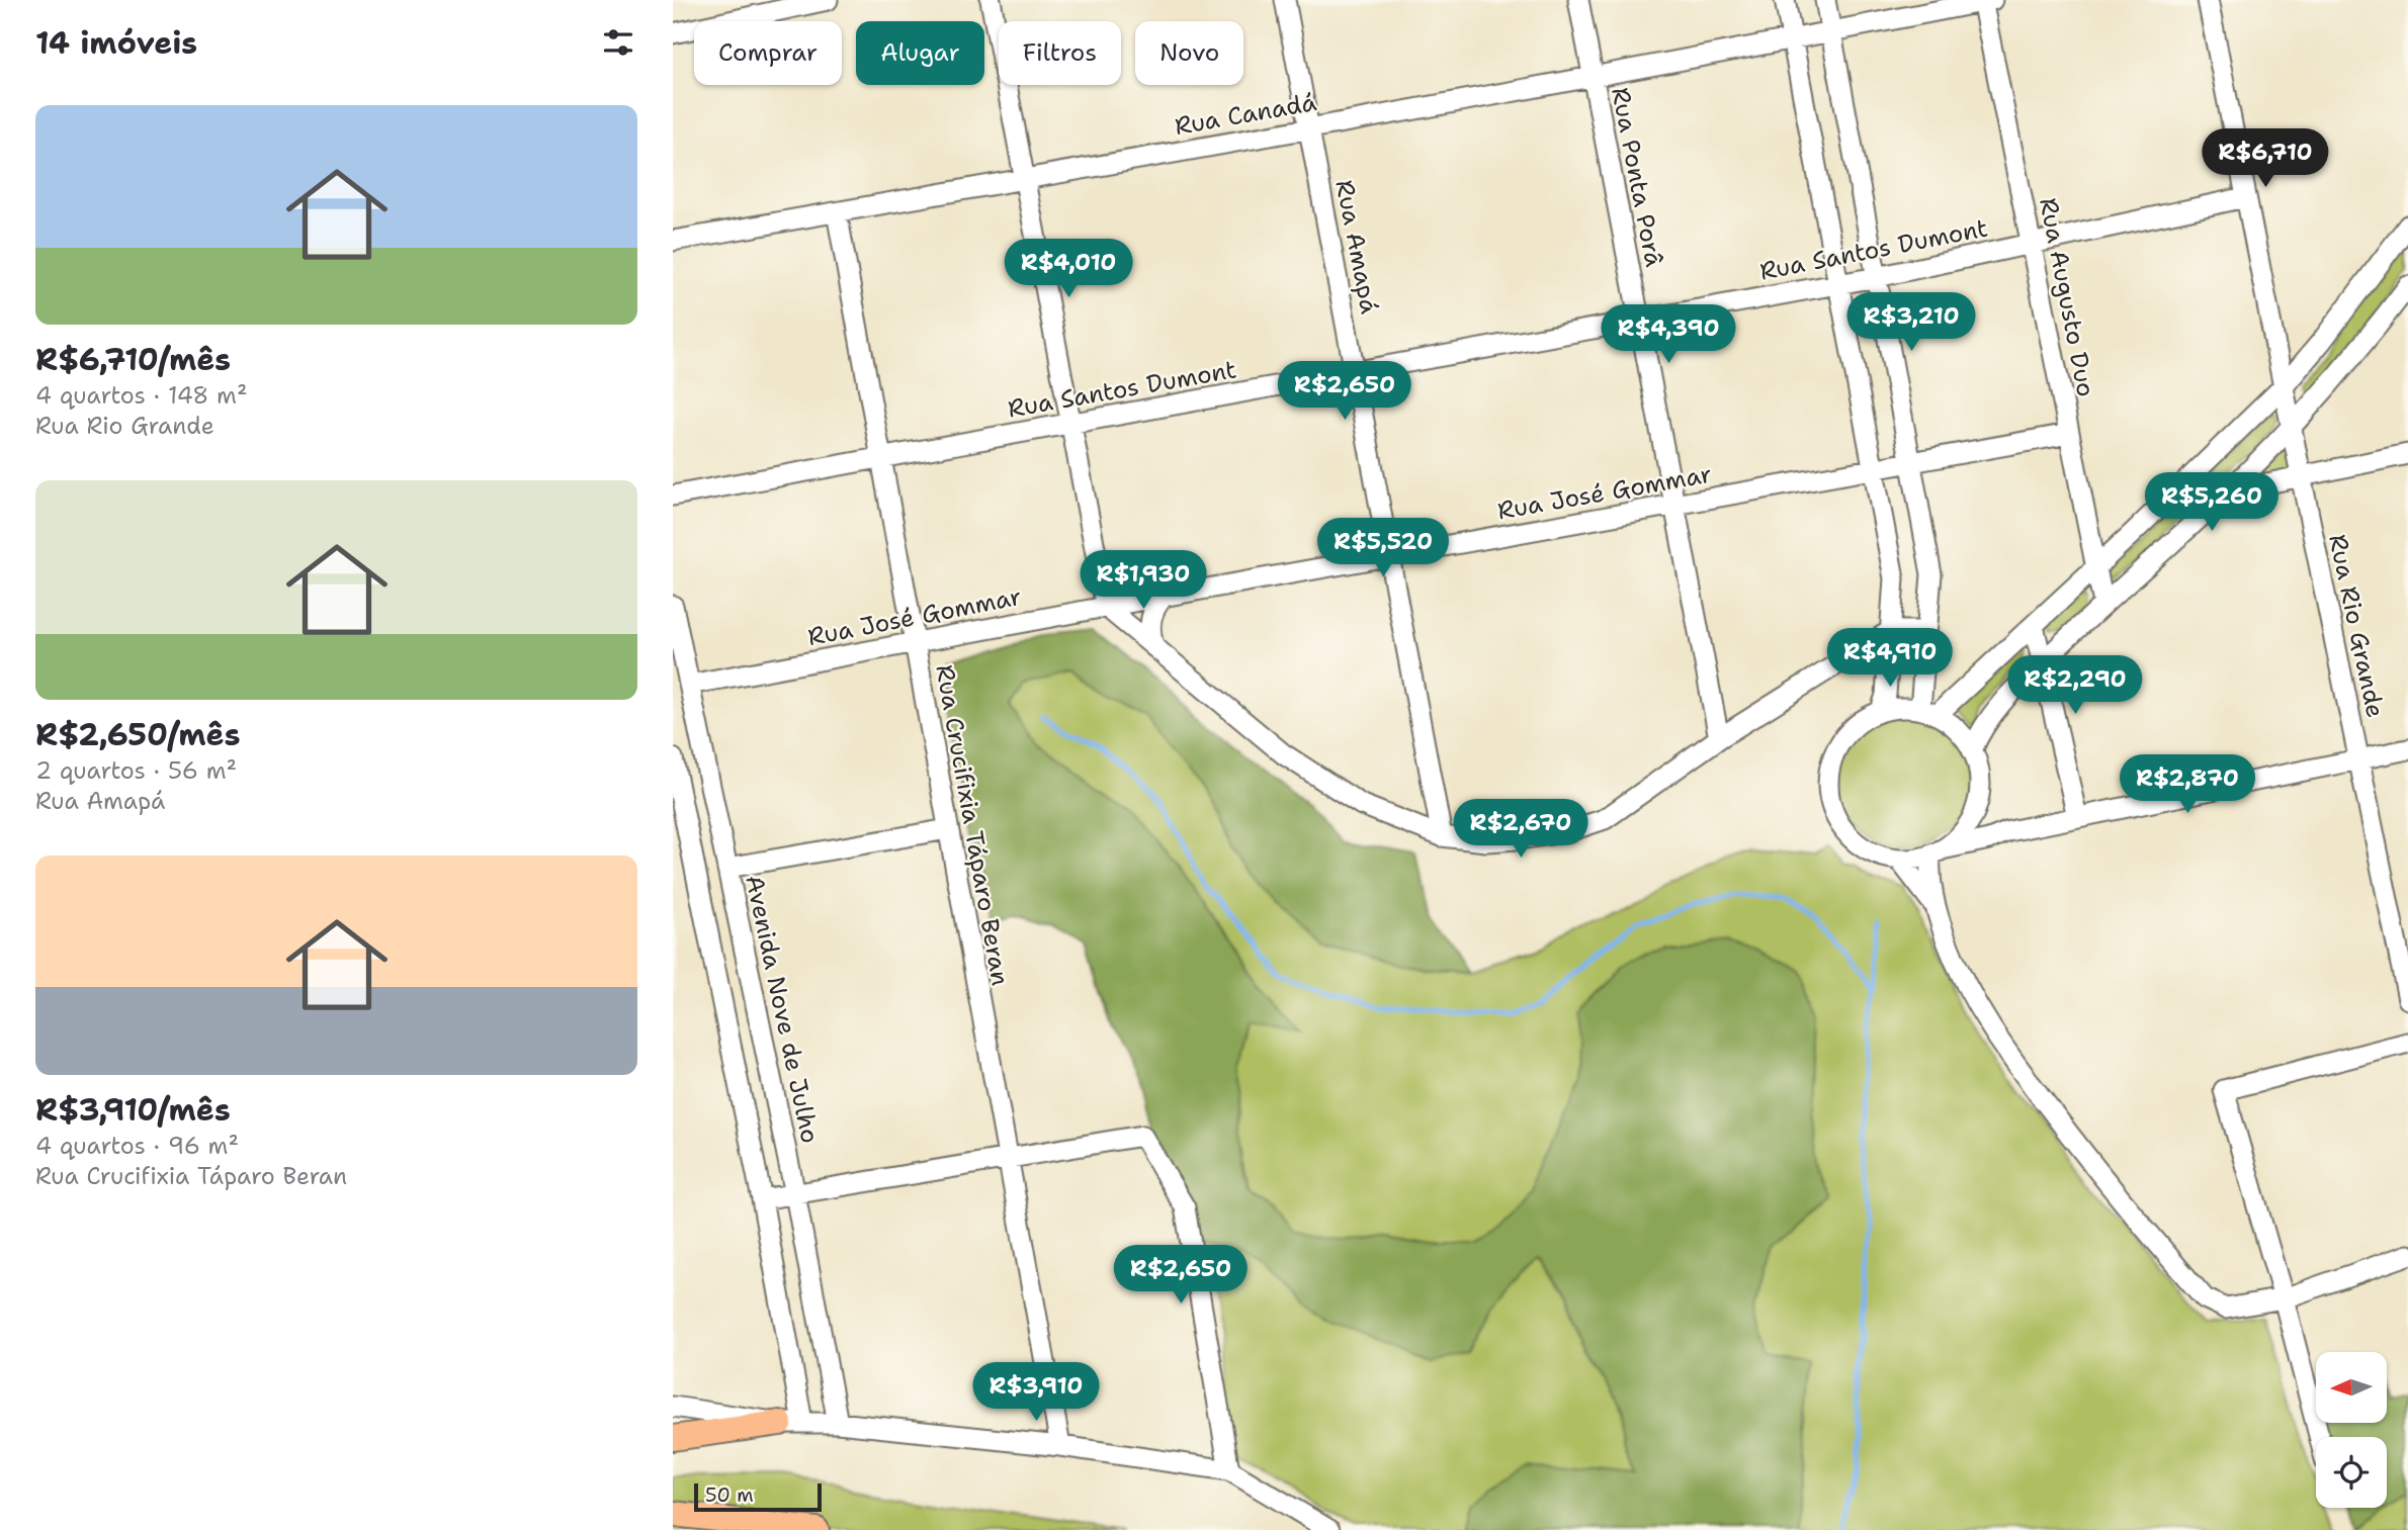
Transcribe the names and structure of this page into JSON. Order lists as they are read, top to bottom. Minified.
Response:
{"streets":{"street":["Rua Canadá","Rua Ponta Porâ","Rua Amapá","Rua Santos Dumont","Rua Augusto Duo","Rua José Gommar","Rua Rio Grande","Rua Crucifixia Táparo Beran","Avenida Nove de Julho"]},"crossings":[["Rua Canadá","Rua Ponta Porâ"],["Rua Canadá","Rua Amapá"],["Rua Canadá","Rua Augusto Duo"],["Rua Canadá","Rua Crucifixia Táparo Beran"],["Rua Ponta Porâ","Rua Santos Dumont"],["Rua Ponta Porâ","Rua José Gommar"],["Rua Amapá","Rua Santos Dumont"],["Rua Amapá","Rua José Gommar"],["Rua Santos Dumont","Rua Augusto Duo"],["Rua Santos Dumont","Rua Crucifixia Táparo Beran"],["Rua Augusto Duo","Rua José Gommar"],["Rua José Gommar","Rua Crucifixia Táparo Beran"],["Rua José Gommar","Avenida Nove de Julho"]],"scale_bar":"50 m","north":"left","page":{"heading":"14 imóveis","chip":["Comprar","Alugar","Filtros","Novo"],"list":[{"name":"R$6,710/mês","note":"4 quartos · 148 m² · Rua Rio Grande"},{"name":"R$2,650/mês","note":"2 quartos · 56 m² · Rua Amapá"},{"name":"R$3,910/mês","note":"4 quartos · 96 m² · Rua Crucifixia Táparo Beran"}],"price":["R$6,710","R$4,010","R$3,210","R$4,390","R$2,650","R$5,260","R$5,520","R$1,930","R$4,910","R$2,290","R$2,870","R$2,670","R$2,650","R$3,910"],"scale":"50 m"}}
